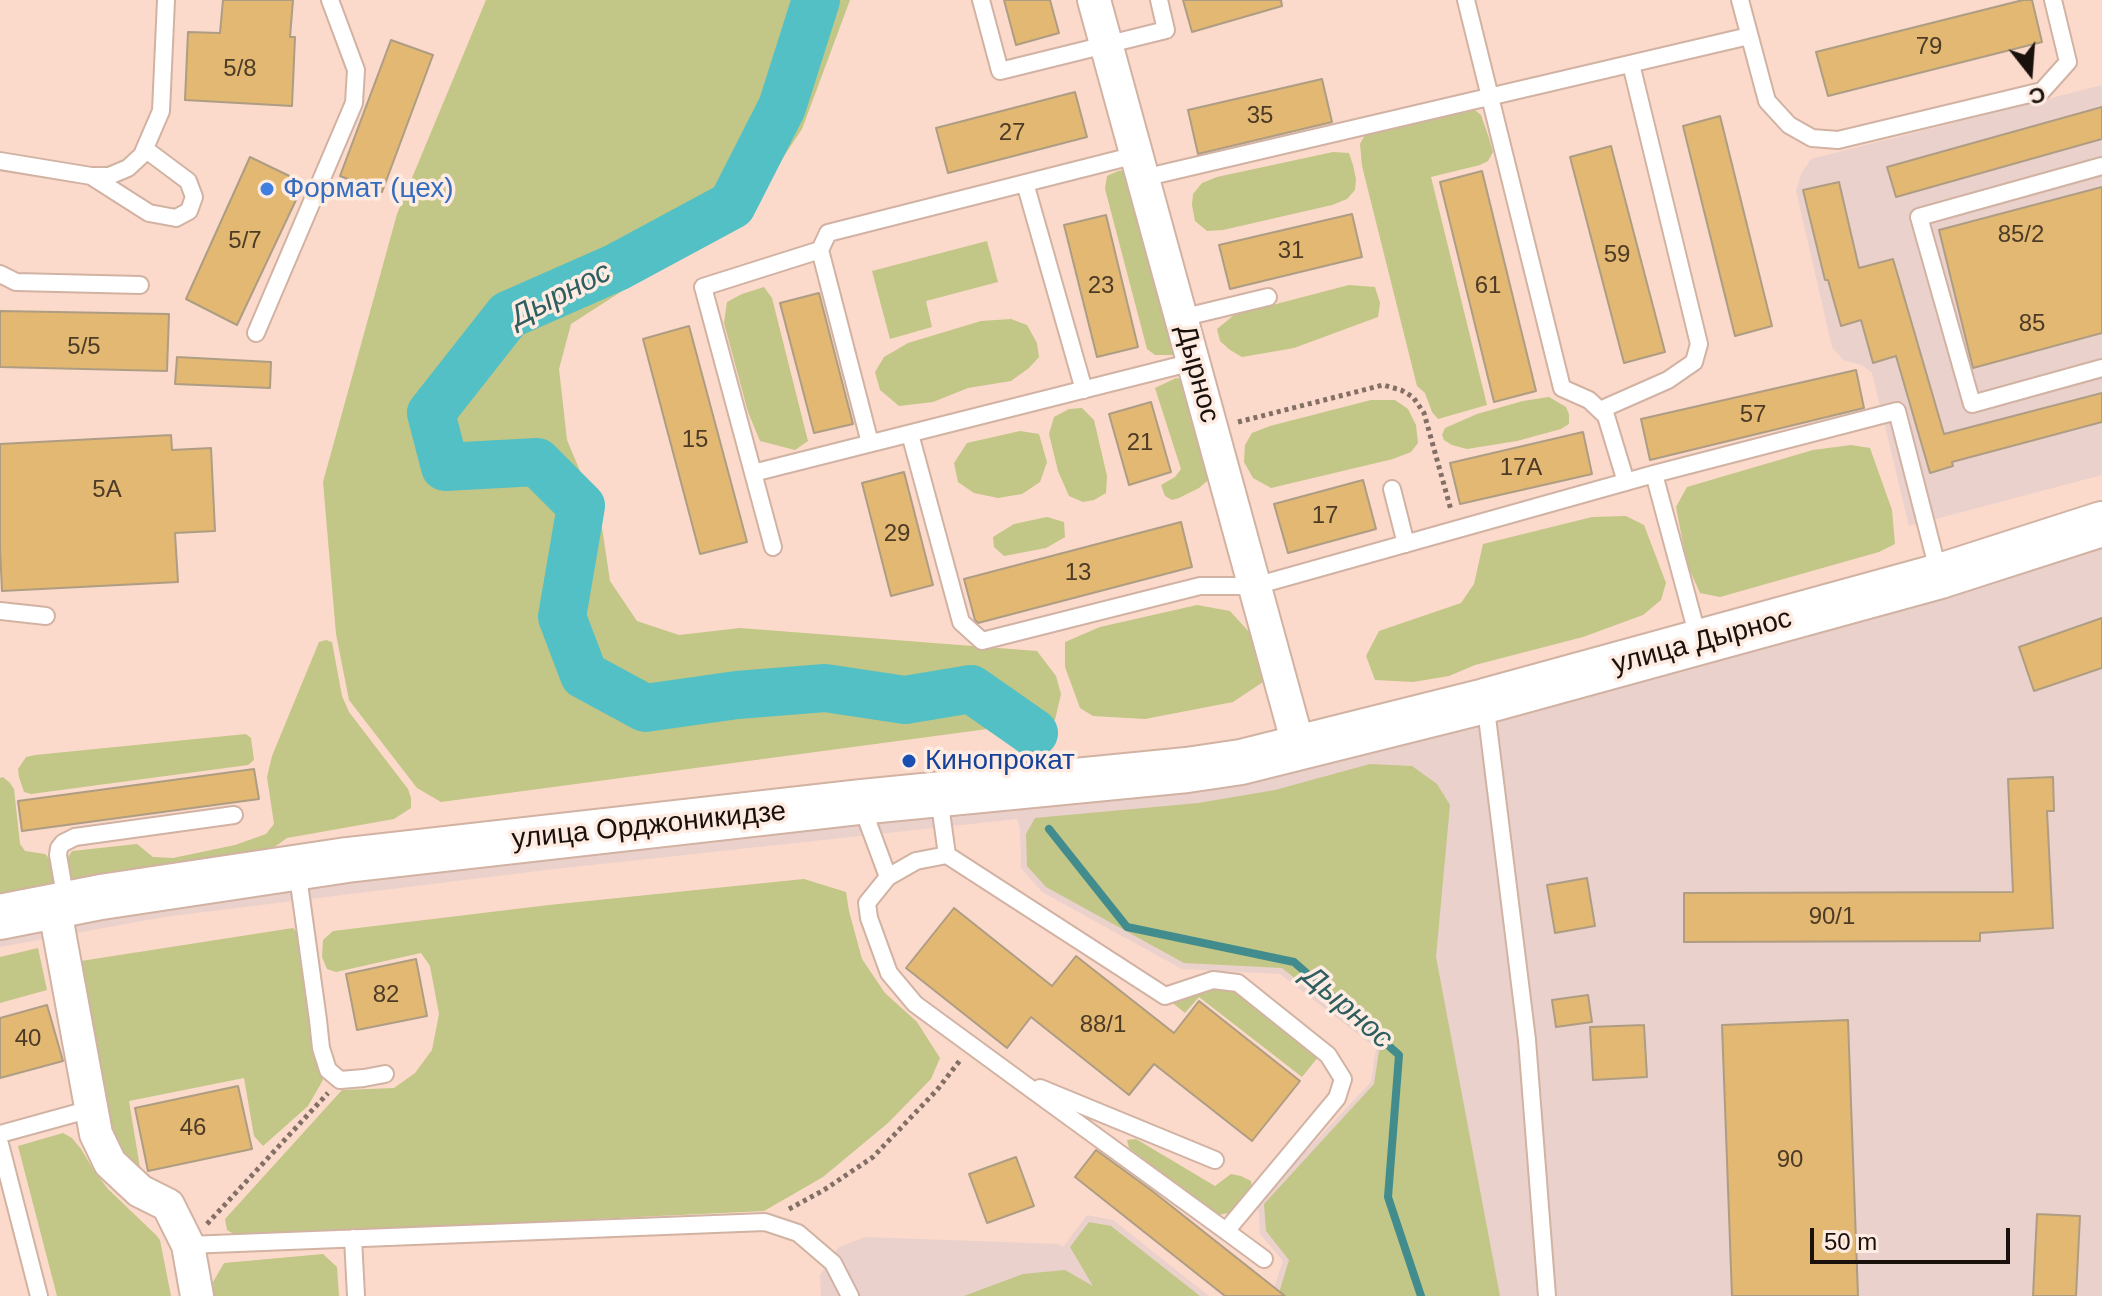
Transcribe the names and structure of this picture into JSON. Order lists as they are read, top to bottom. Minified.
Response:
{"streets":{"main road":["улица Дырнос","улица Орджоникидзе"],"street":["Дырнос"]},"crossings":[["Дырнос","улица Дырнос"],["Дырнос","улица Орджоникидзе"],["улица Дырнос","улица Орджоникидзе"]],"water":["Дырнос"],"places":["Формат (цех)","Кинопрокат"],"house_numbers":["79","5/8","35","27","85/2","5/7","31","59","23","61","85","5/5","57","15","21","17А","5А","17","29","13","90/1","82","88/1","40","46","90"],"scale_bar":"50 m","north":"bottom"}
